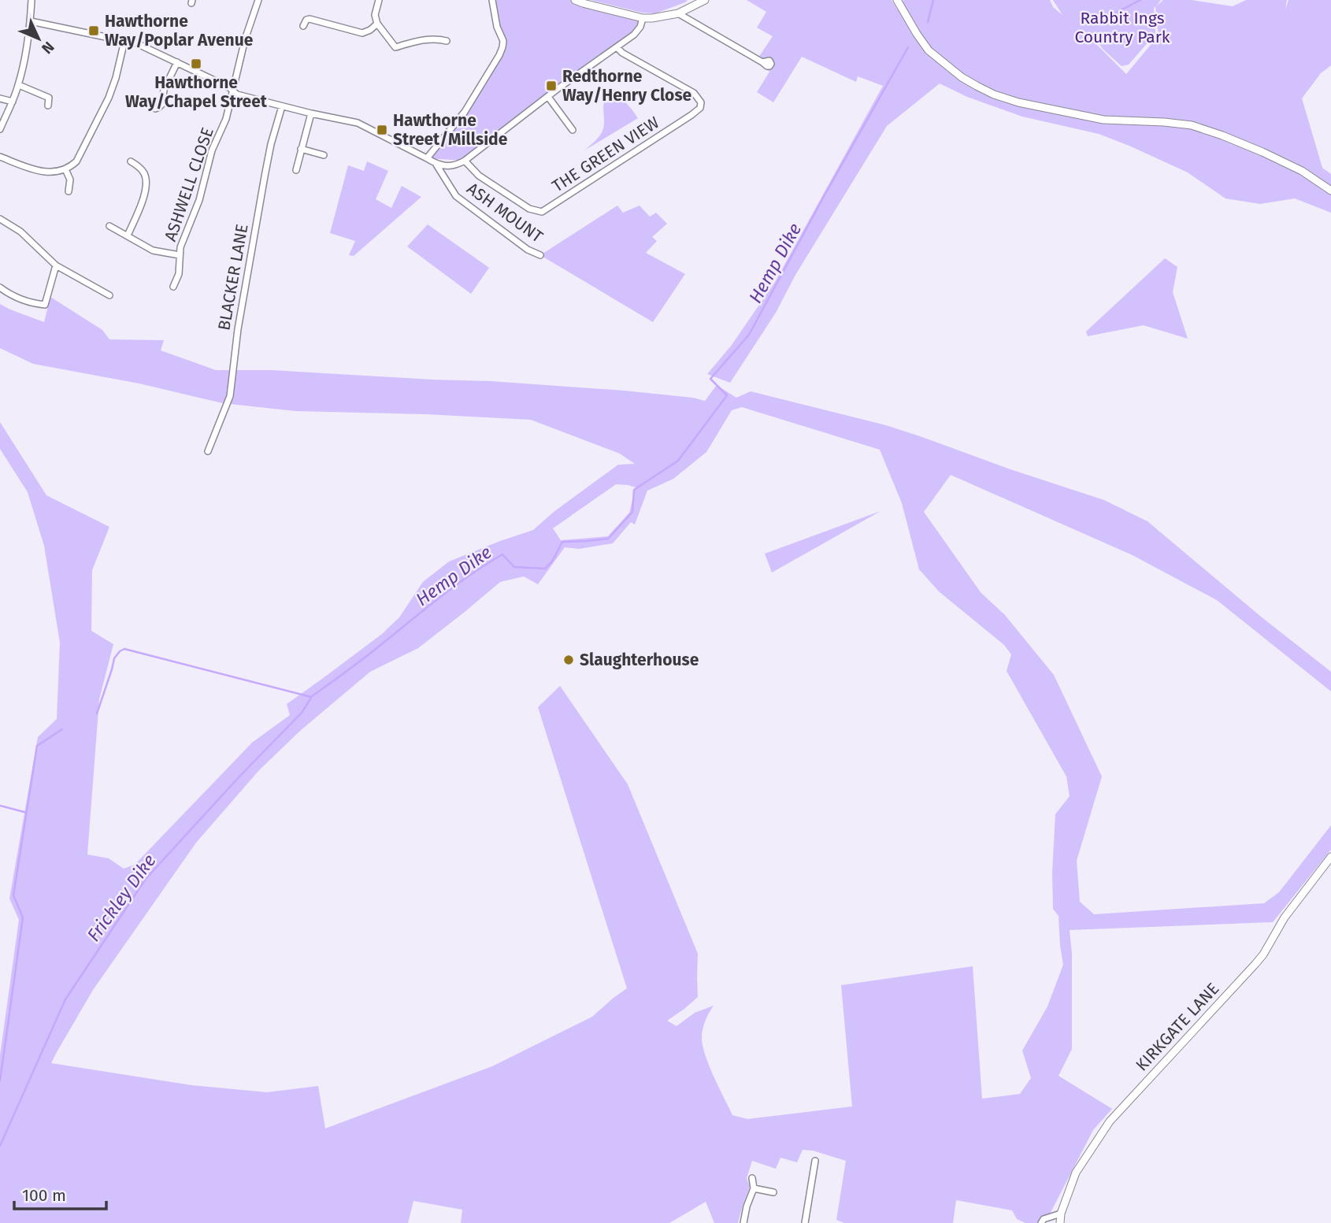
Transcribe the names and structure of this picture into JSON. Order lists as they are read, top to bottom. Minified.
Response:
{"streets":{"street":["THE GREEN VIEW","ASHWELL CLOSE","ASH MOUNT","BLACKER LANE","KIRKGATE LANE"]},"water":["Hemp Dike","Frickley Dike"],"parks":["Rabbit Ings Country Park"],"places":{"transit":["Hawthorne Way/Poplar Avenue","Hawthorne Way/Chapel Street","Redthorne Way/Henry Close","Hawthorne Street/Millside"],"other":["Slaughterhouse"]},"scale_bar":"100 m","north":"bottom right"}
